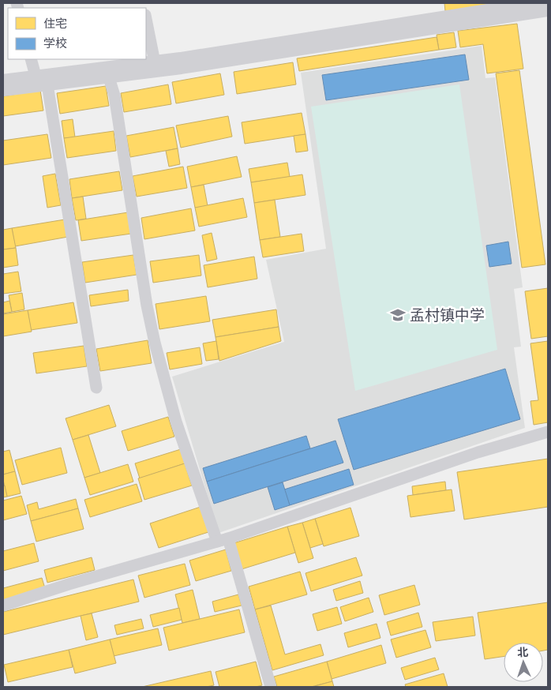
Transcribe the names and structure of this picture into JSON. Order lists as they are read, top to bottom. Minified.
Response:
{"places":{"school or university":["孟村镇中学"]},"legend":["住宅","学校"],"north":"top"}
